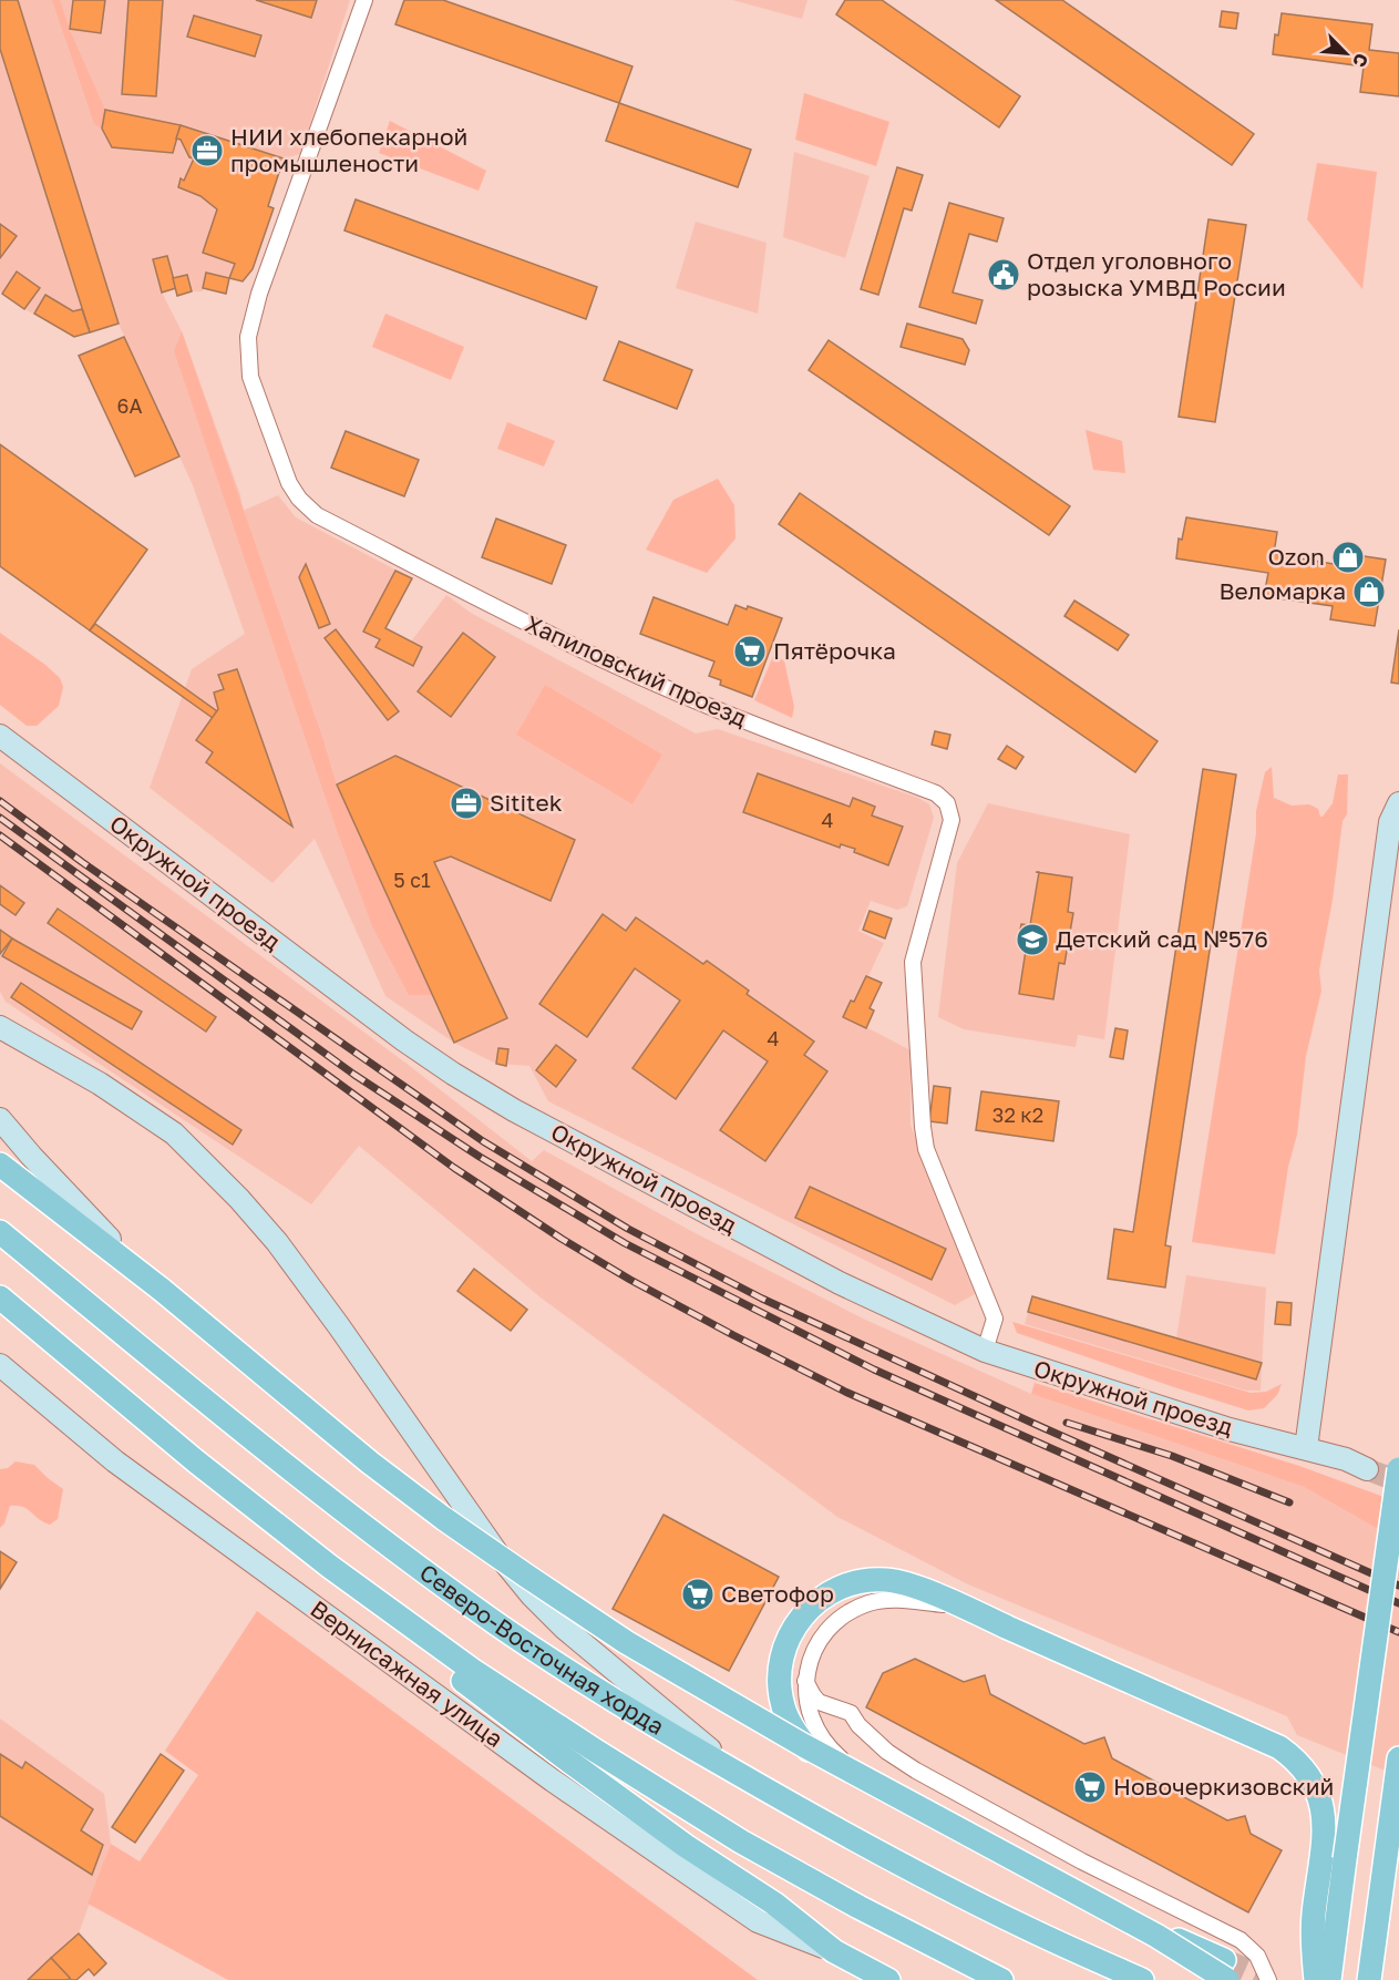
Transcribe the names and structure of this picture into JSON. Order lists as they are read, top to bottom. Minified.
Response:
{"streets":{"main road":["Северо-Восточная хорда"],"street":["Хапиловский проезд","Окружной проезд","Вернисажная улица"]},"crossings":[["Хапиловский проезд","Окружной проезд"]],"places":{"office":["НИИ хлебопекарной промышлености","Sititek"],"public building":["Отдел уголовного розыска УМВД России"],"shop":["Ozon","Веломарка"],"supermarket":["Пятёрочка","Светофор","Новочеркизовский"],"school or university":["Детский сад №576"]},"house_numbers":["6А","4","5 с1","4","32 к2"],"north":"bottom right"}
